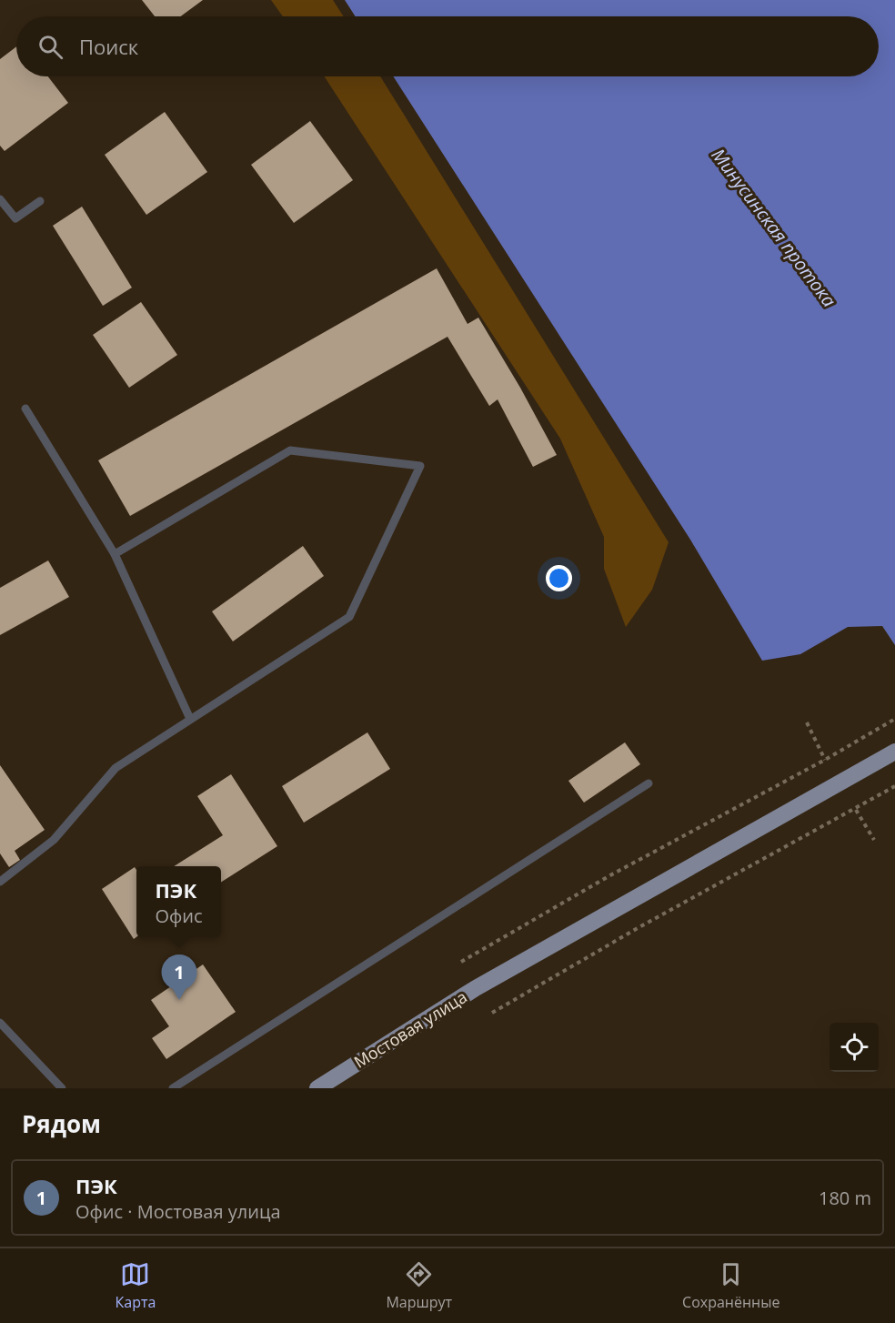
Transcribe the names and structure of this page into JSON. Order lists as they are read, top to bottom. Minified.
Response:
{"streets":{"main road":["Мостовая улица"]},"water":["Минусинская протока"],"page":{"search":"Поиск","popup":["ПЭК","Офис"],"pins":"1","heading":"Рядом","list":[{"mark":"1","name":"ПЭК","note":"Офис · Мостовая улица","value":"180 m"}],"nav":["Карта","Маршрут","Сохранённые"]}}
